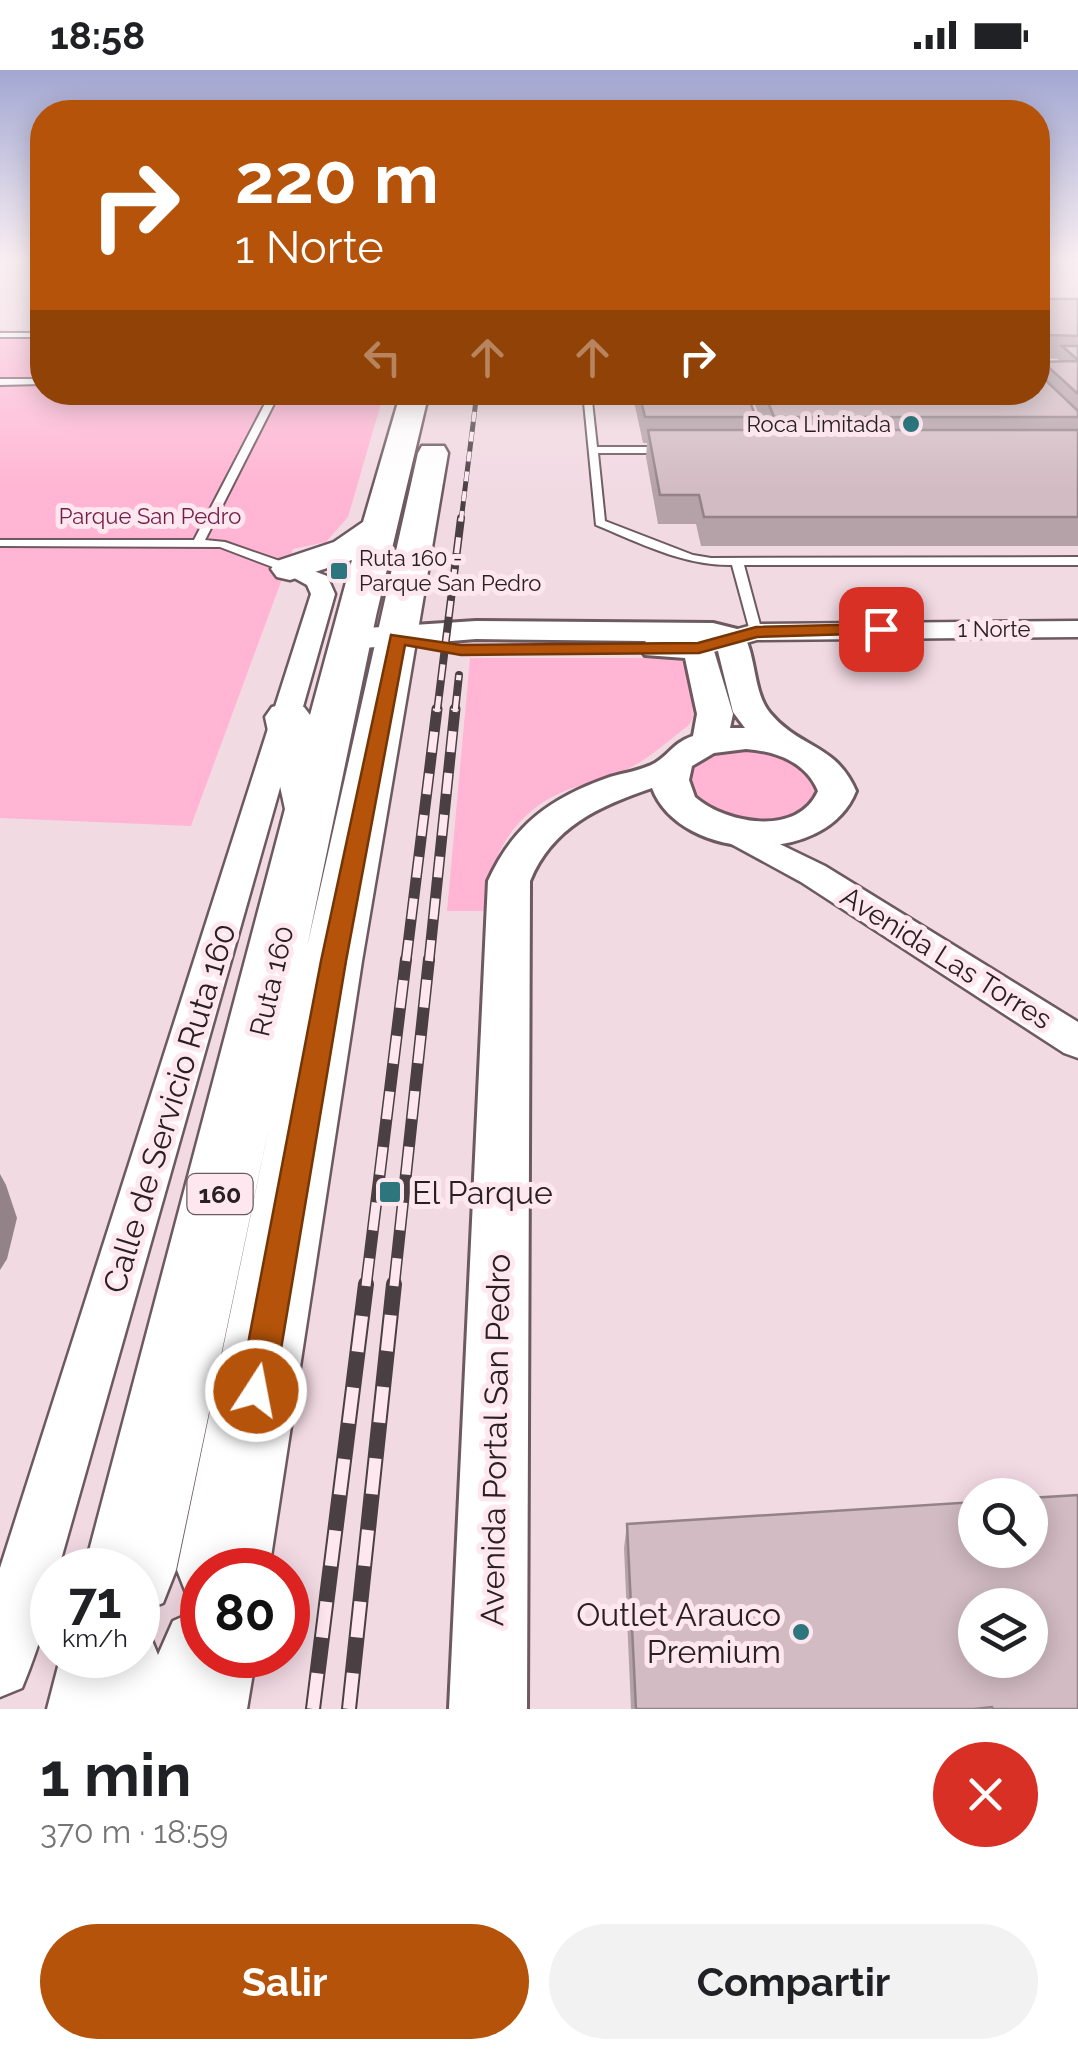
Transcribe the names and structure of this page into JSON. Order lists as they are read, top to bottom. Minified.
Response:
{"streets":{"highway":["Ruta 160","160"],"street":["1 Norte","Avenida Las Torres","Calle de Servicio Ruta 160","Avenida Portal San Pedro"]},"crossings":[["1 Norte","Ruta 160"],["Avenida Las Torres","Avenida Portal San Pedro"]],"parks":["Parque San Pedro"],"places":{"other":["Roca Limitada","Outlet Arauco Premium"],"transit":["Ruta 160 - Parque San Pedro","El Parque"]},"page":{"status":"18:58","turn":["220 m","1 Norte"],"speed":"71 km/h","limit":"80","heading":["1 min","370 m · 18:59"],"buttons":["Salir","Compartir"]}}
